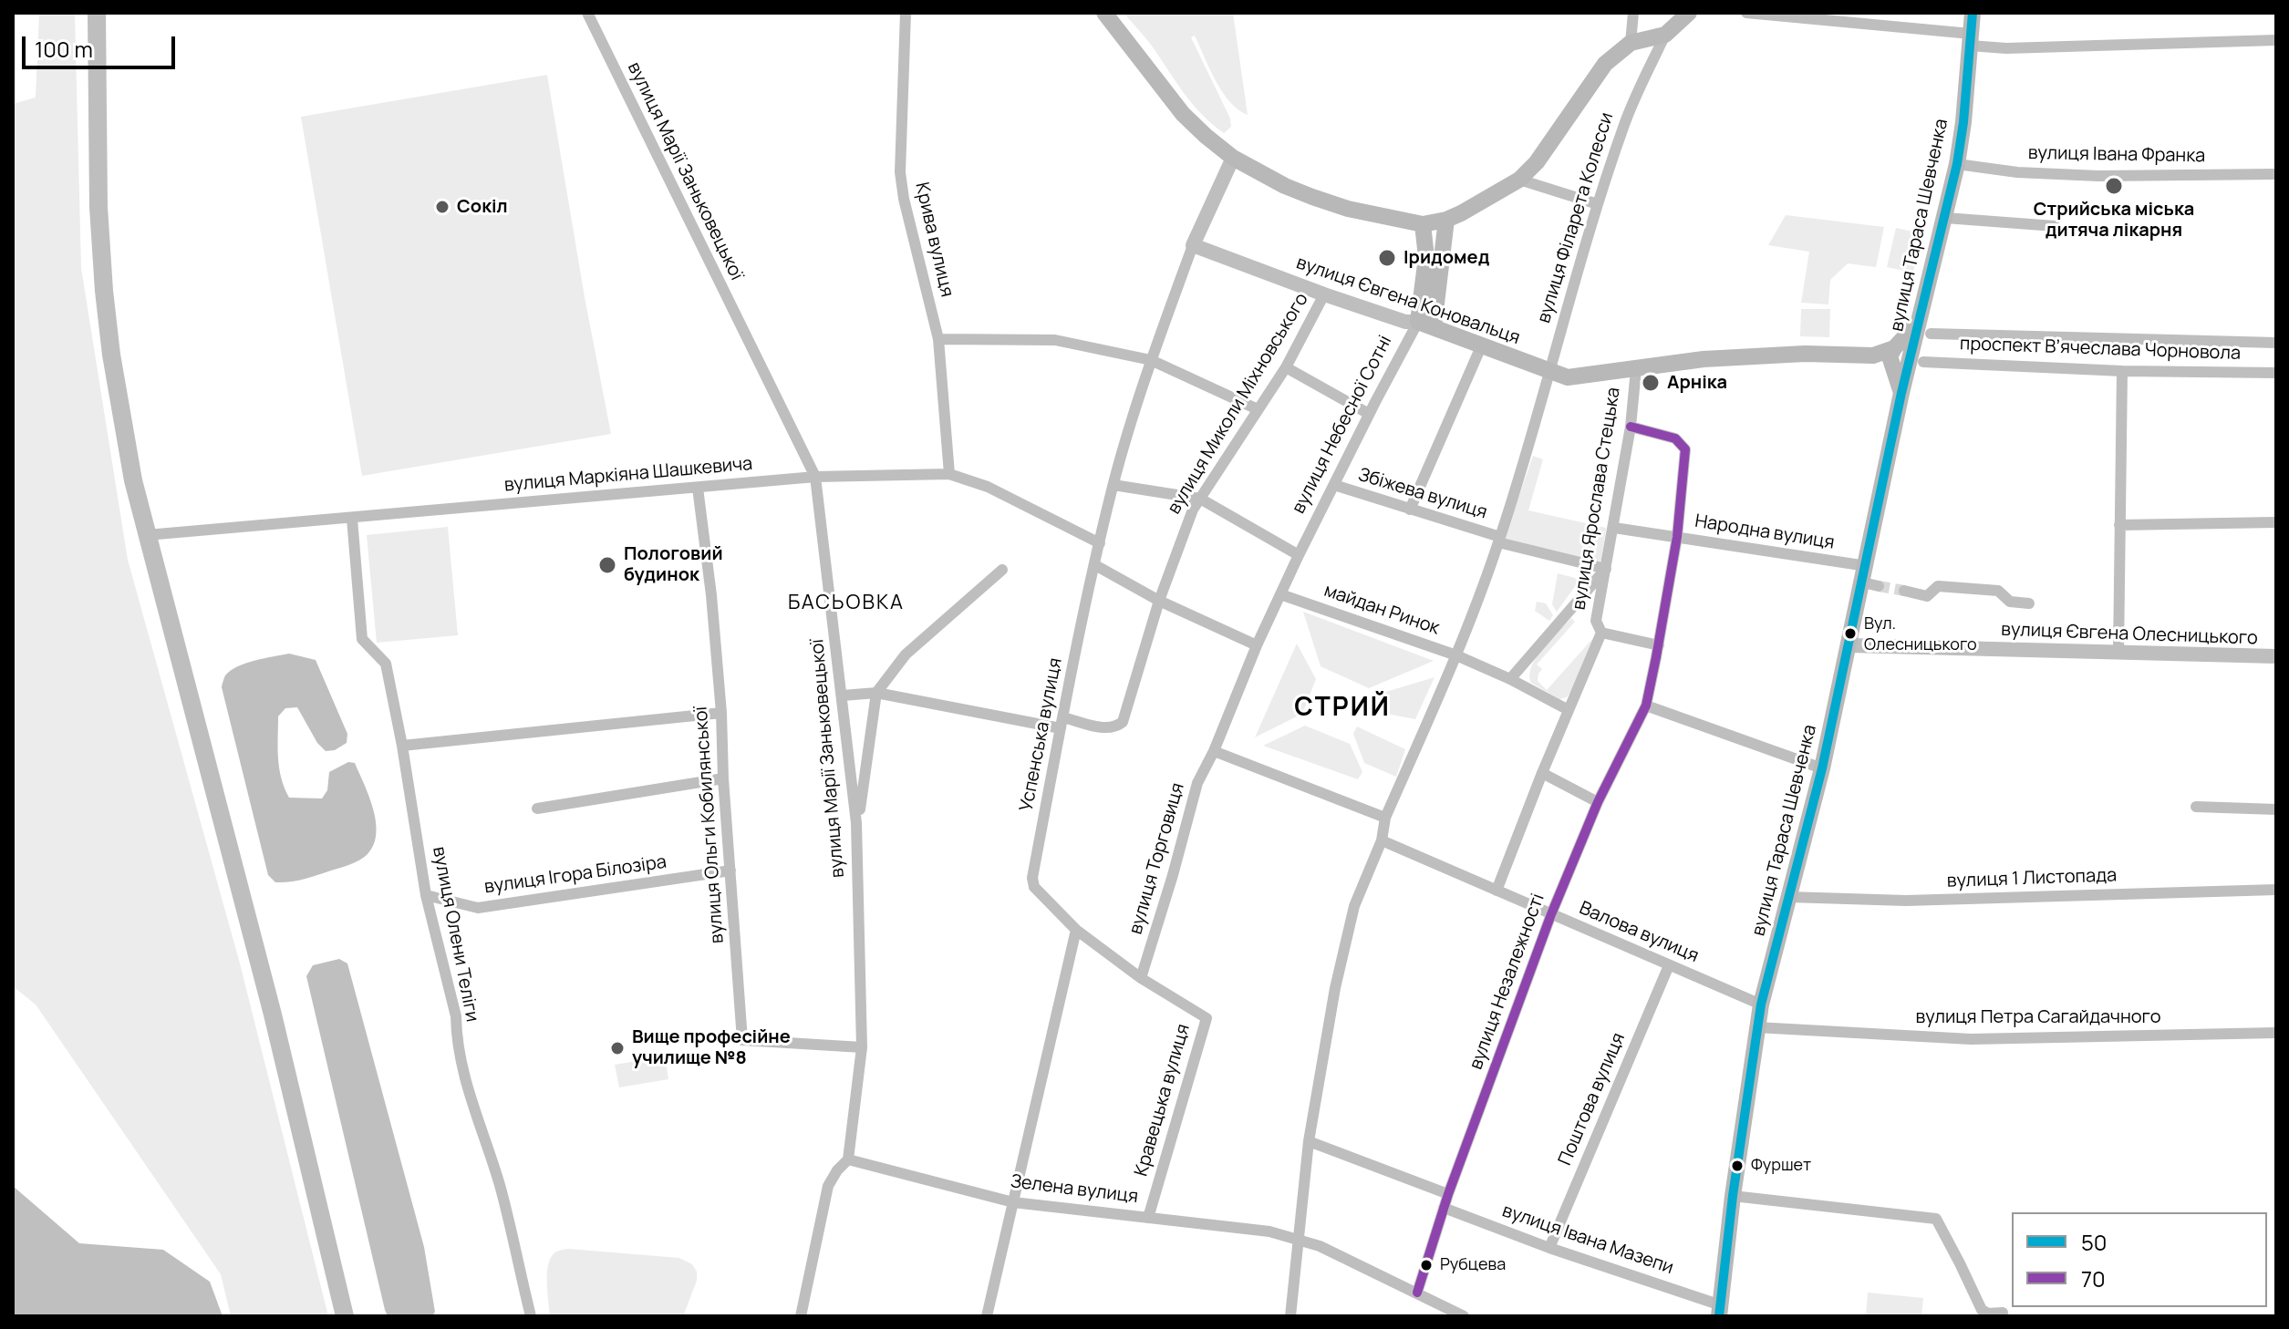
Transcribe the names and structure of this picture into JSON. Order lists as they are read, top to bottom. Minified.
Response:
{"streets":{"main road":["вулиця Філарета Колесси","вулиця Тараса Шевченка","вулиця Євгена Коновальця","вулиця Небесної Сотні"],"street":["вулиця Івана Франка","вулиця Марії Заньковецької","Крива вулиця","проспект Вʼячеслава Чорновола","вулиця Миколи Міхновського","вулиця Маркіяна Шашкевича","Збіжева вулиця","вулиця Ярослава Стецька","Народна вулиця","майдан Ринок","вулиця Євгена Олесницького","Успенська вулиця","вулиця Ольги Кобилянської","вулиця Торговиця","вулиця Ігора Білозіра","вулиця 1 Листопада","Валова вулиця","вулиця Олени Теліги","вулиця Незалежності","вулиця Петра Сагайдачного","Поштова вулиця","Кравецька вулиця","Зелена вулиця","вулиця Івана Мазепи"]},"crossings":[["вулиця Івана Франка","вулиця Тараса Шевченка"],["вулиця Марії Заньковецької","вулиця Миколи Міхновського"],["вулиця Марії Заньковецької","вулиця Маркіяна Шашкевича"],["вулиця Марії Заньковецької","вулиця Ольги Кобилянської"],["вулиця Марії Заньковецької","Зелена вулиця"],["вулиця Філарета Колесси","вулиця Євгена Коновальця"],["вулиця Філарета Колесси","Збіжева вулиця"],["вулиця Філарета Колесси","майдан Ринок"],["вулиця Тараса Шевченка","вулиця Євгена Коновальця"],["вулиця Тараса Шевченка","проспект Вʼячеслава Чорновола"],["вулиця Тараса Шевченка","Народна вулиця"],["вулиця Тараса Шевченка","вулиця Євгена Олесницького"],["вулиця Тараса Шевченка","вулиця 1 Листопада"],["вулиця Тараса Шевченка","Валова вулиця"],["вулиця Тараса Шевченка","вулиця Петра Сагайдачного"],["вулиця Тараса Шевченка","вулиця Івана Мазепи"],["Крива вулиця","вулиця Маркіяна Шашкевича"],["вулиця Євгена Коновальця","проспект Вʼячеслава Чорновола"],["вулиця Євгена Коновальця","вулиця Миколи Міхновського"],["вулиця Євгена Коновальця","вулиця Небесної Сотні"],["вулиця Євгена Коновальця","вулиця Ярослава Стецька"],["вулиця Євгена Коновальця","Успенська вулиця"],["вулиця Миколи Міхновського","Успенська вулиця"],["вулиця Небесної Сотні","Збіжева вулиця"],["вулиця Небесної Сотні","майдан Ринок"],["вулиця Маркіяна Шашкевича","Успенська вулиця"],["вулиця Маркіяна Шашкевича","вулиця Ольги Кобилянської"],["вулиця Маркіяна Шашкевича","вулиця Олени Теліги"],["Збіжева вулиця","вулиця Ярослава Стецька"],["вулиця Ярослава Стецька","Народна вулиця"],["вулиця Ярослава Стецька","вулиця Незалежності"],["Народна вулиця","вулиця Незалежності"],["майдан Ринок","Валова вулиця"],["майдан Ринок","Зелена вулиця"],["Успенська вулиця","Кравецька вулиця"],["вулиця Ольги Кобилянської","вулиця Ігора Білозіра"],["вулиця Торговиця","Кравецька вулиця"],["вулиця Ігора Білозіра","вулиця Олени Теліги"],["Валова вулиця","вулиця Незалежності"],["Валова вулиця","Поштова вулиця"],["вулиця Незалежності","Зелена вулиця"],["вулиця Незалежності","вулиця Івана Мазепи"],["Поштова вулиця","вулиця Івана Мазепи"],["Кравецька вулиця","Зелена вулиця"]],"districts":["БАСЬОВКА","СТРИЙ"],"places":["Стрийська міська дитяча лікарня","Сокіл","Іридомед","Арніка","Пологовий будинок","Вул. Олесницького","Вище професійне училище №8","Фуршет","Рубцева"],"lines":["transit line 50","transit line 70"],"legend":["50","70"],"scale_bar":"100 m"}
